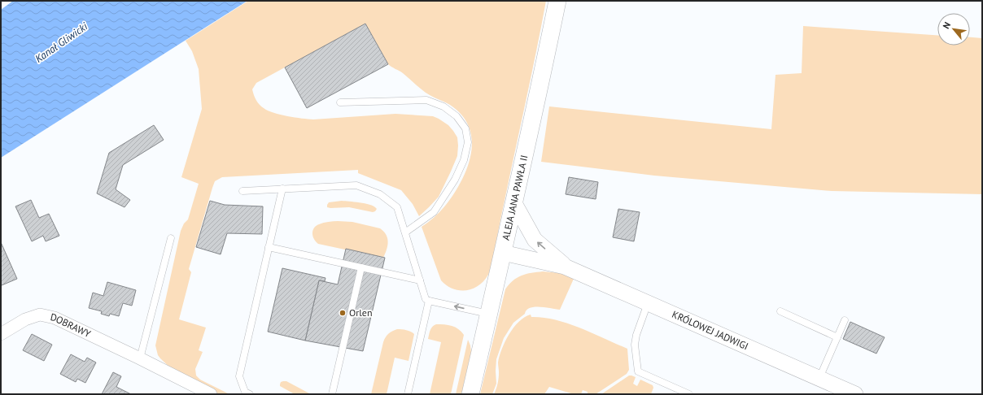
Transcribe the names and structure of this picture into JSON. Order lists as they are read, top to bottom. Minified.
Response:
{"streets":{"main road":["ALEJA JANA PAWŁA II"],"street":["DOBRAWY","KRÓLOWEJ JADWIGI"]},"crossings":[["ALEJA JANA PAWŁA II","KRÓLOWEJ JADWIGI"]],"water":["Kanał Gliwicki"],"places":["Orlen"],"north":"top left"}
